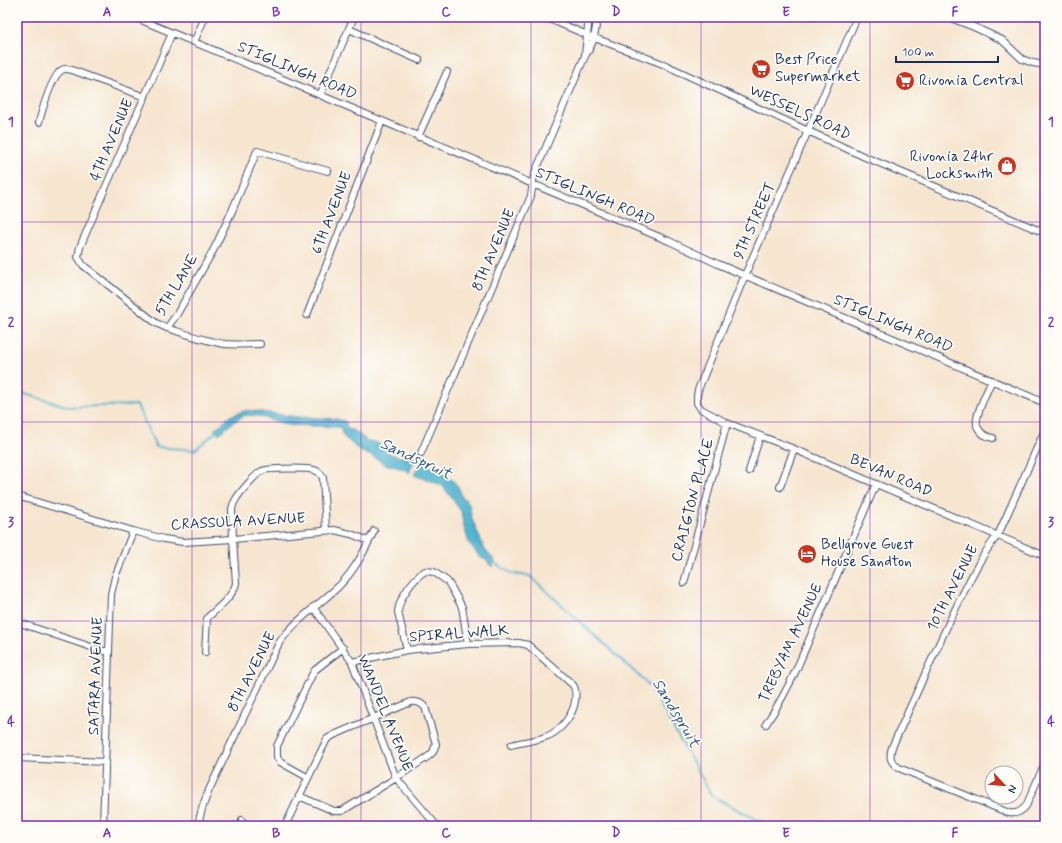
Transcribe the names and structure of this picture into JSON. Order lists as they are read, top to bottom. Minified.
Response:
{"streets":{"street":["STIGLINGH ROAD","WESSELS ROAD","4TH AVENUE","6TH AVENUE","9TH STREET","8TH AVENUE","5TH LANE","BEVAN ROAD","CRAIGTON PLACE","CRASSULA AVENUE","10TH AVENUE","SPIRAL WALK","TREBYAM AVENUE","SATARA AVENUE","WANDEL AVENUE"]},"crossings":[["STIGLINGH ROAD","4TH AVENUE"],["STIGLINGH ROAD","6TH AVENUE"],["STIGLINGH ROAD","9TH STREET"],["STIGLINGH ROAD","8TH AVENUE"],["WESSELS ROAD","9TH STREET"],["WESSELS ROAD","8TH AVENUE"],["4TH AVENUE","5TH LANE"],["9TH STREET","BEVAN ROAD"],["9TH STREET","CRAIGTON PLACE"],["8TH AVENUE","CRASSULA AVENUE"],["8TH AVENUE","WANDEL AVENUE"],["BEVAN ROAD","CRAIGTON PLACE"],["BEVAN ROAD","10TH AVENUE"],["BEVAN ROAD","TREBYAM AVENUE"],["CRASSULA AVENUE","SATARA AVENUE"],["SPIRAL WALK","WANDEL AVENUE"]],"water":["Sandspruit"],"places":{"supermarket":["Best Price Supermarket","Rivonia Central"],"shop":["Rivonia 24hr Locksmith"],"hotel":["Bellgrove Guest House Sandton"]},"scale_bar":"100 m","north":"bottom right","grid":{"columns":["A","B","C","D","E","F"],"rows":["1","2","3","4"]}}
